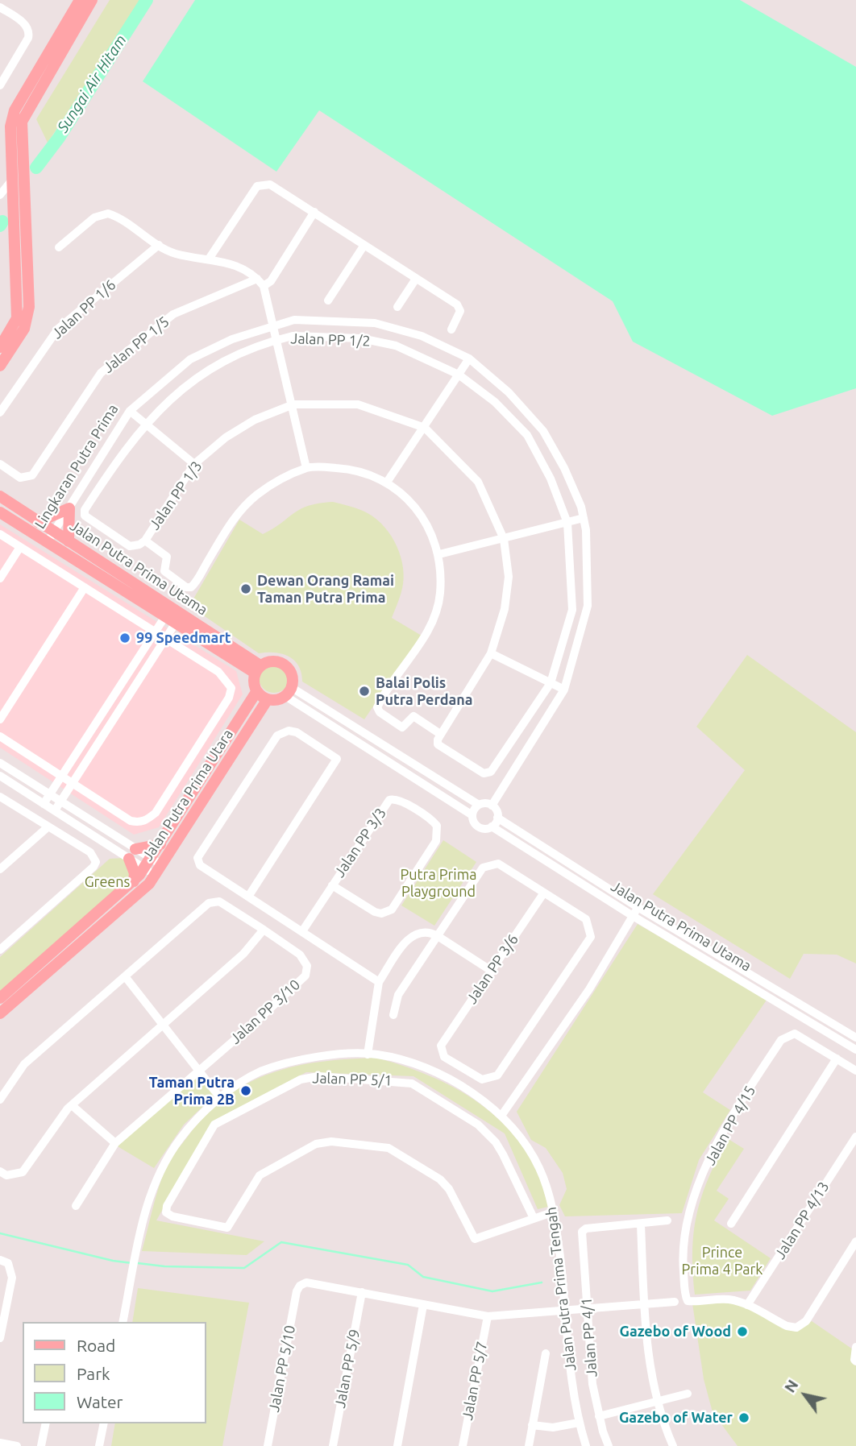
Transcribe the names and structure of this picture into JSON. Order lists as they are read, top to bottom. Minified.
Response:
{"streets":{"main road":["Jalan Putra Prima Utama","Jalan Putra Prima Utara"],"street":["Jalan PP 1/6","Jalan PP 1/2","Jalan PP 1/5","Lingkaran Putra Prima","Jalan PP 1/3","Jalan PP 3/3","Jalan PP 3/6","Jalan PP 3/10","Jalan PP 5/1","Jalan PP 4/15","Jalan PP 4/13","Jalan Putra Prima Tengah","Jalan PP 4/1","Jalan PP 5/10","Jalan PP 5/9","Jalan PP 5/7"]},"crossings":[["Jalan PP 1/2","Jalan PP 1/3"],["Lingkaran Putra Prima","Jalan Putra Prima Utama"],["Jalan Putra Prima Utama","Jalan Putra Prima Utara"],["Jalan PP 4/15","Jalan PP 4/13"],["Jalan PP 5/10","Jalan PP 5/9"]],"water":["Sungai Air Hitam"],"parks":["Putra Prima Playground","Greens","Prince Prima 4 Park"],"places":["Dewan Orang Ramai Taman Putra Prima","99 Speedmart","Balai Polis Putra Perdana","Taman Putra Prima 2B","Gazebo of Wood","Gazebo of Water"],"legend":["Road","Park","Water"],"north":"top left"}
